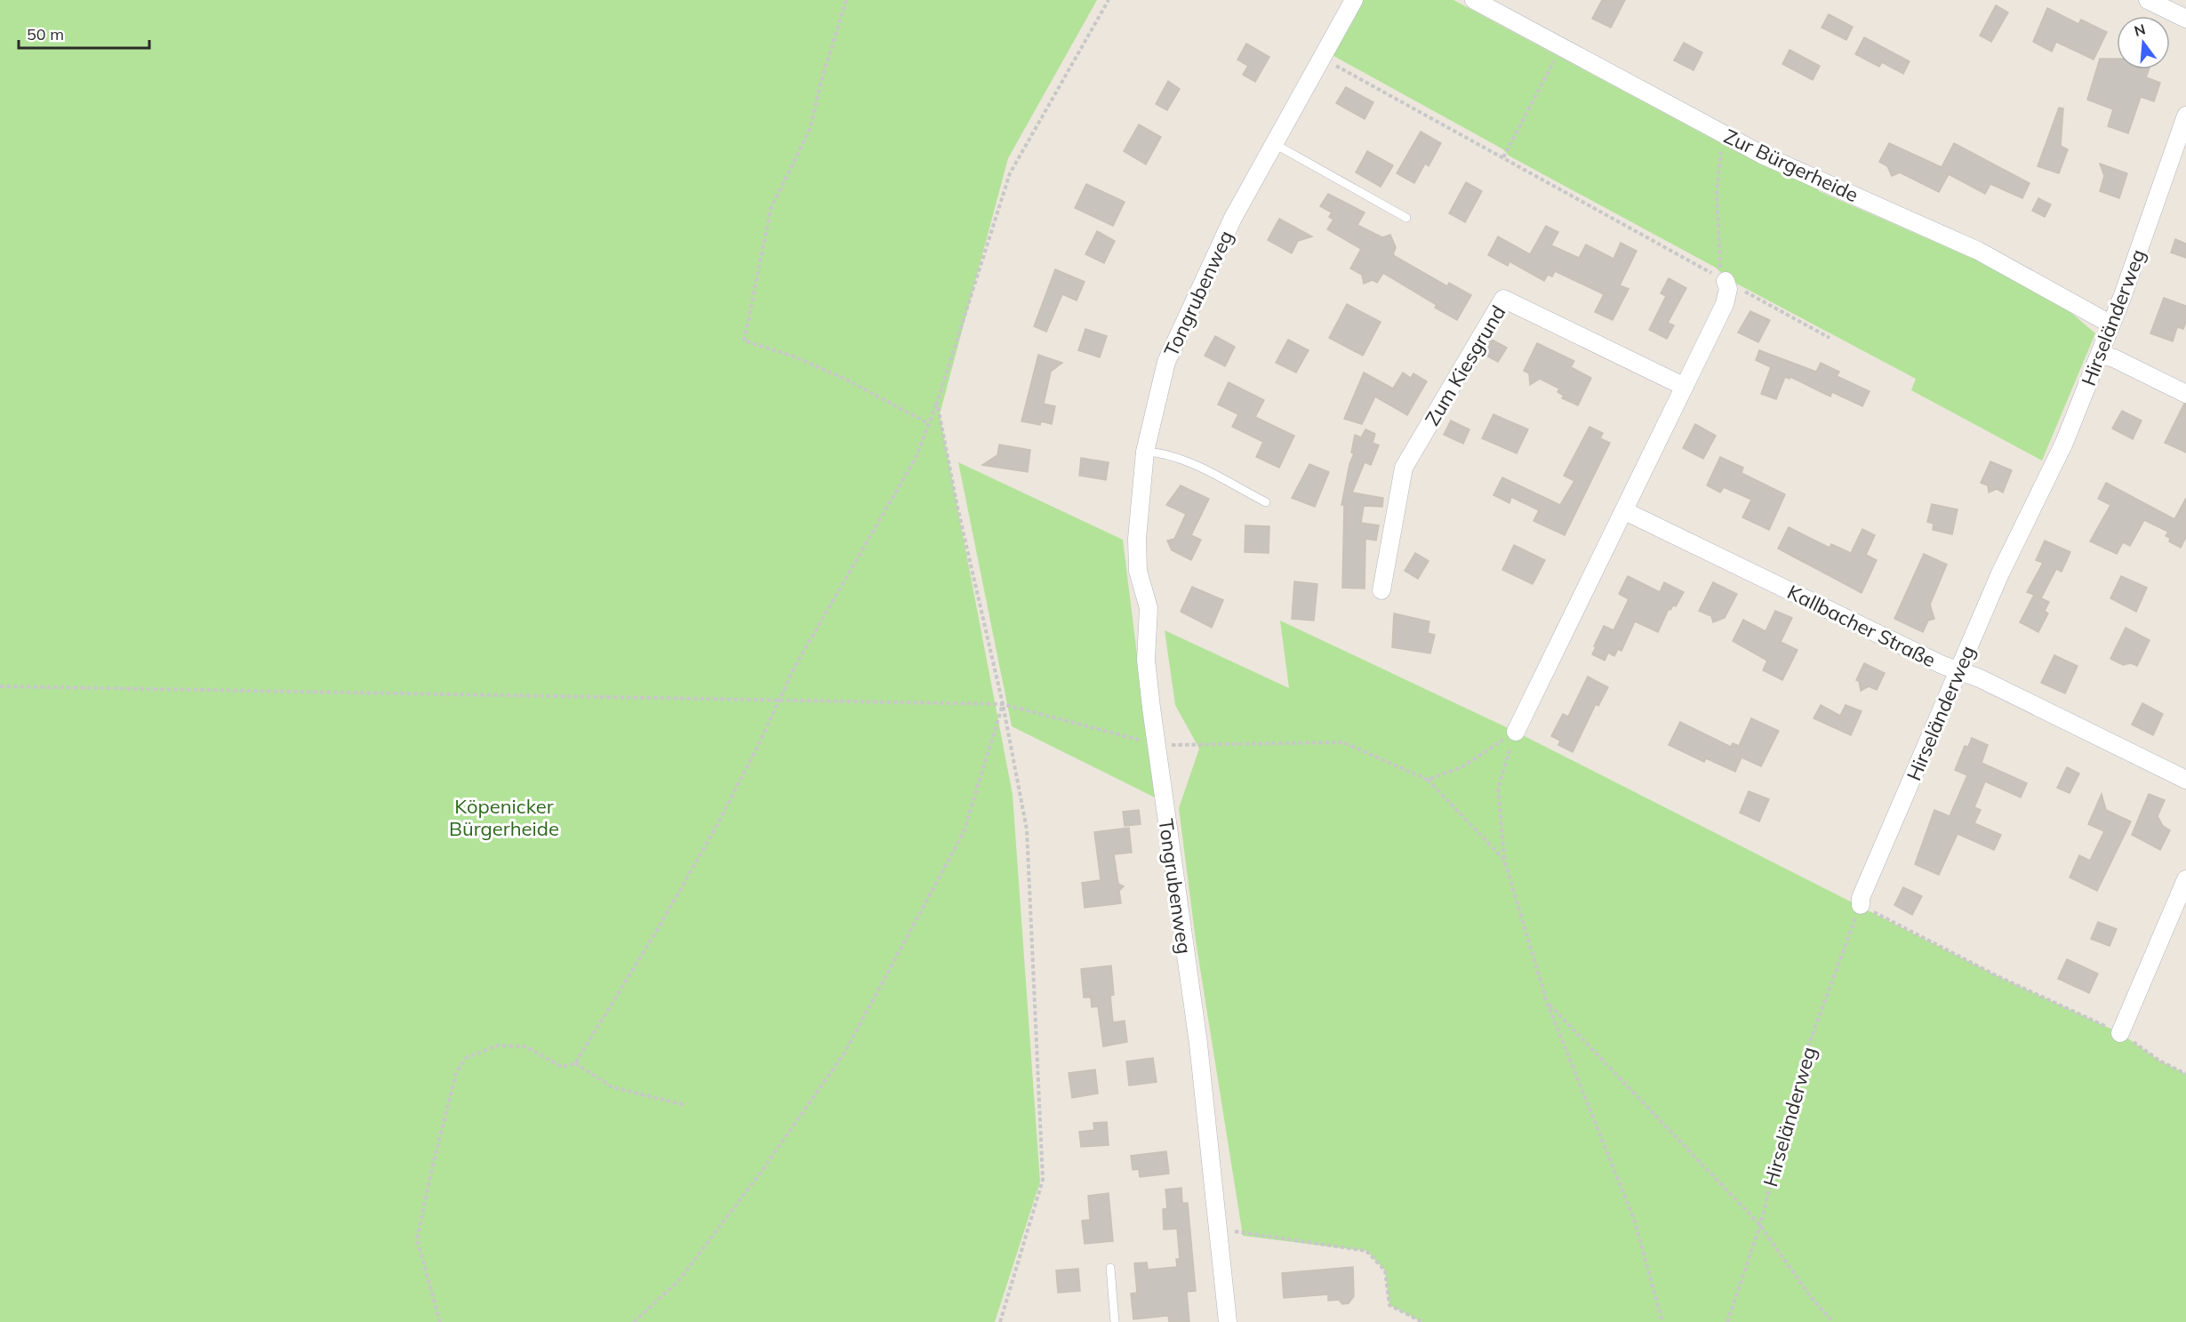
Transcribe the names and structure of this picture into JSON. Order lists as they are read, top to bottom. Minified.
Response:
{"streets":{"street":["Zur Bürgerheide","Tongrubenweg","Hirseländerweg","Zum Kiesgrund","Kallbacher Straße"]},"crossings":[["Zur Bürgerheide","Hirseländerweg"],["Hirseländerweg","Kallbacher Straße"]],"parks":["Köpenicker Bürgerheide"],"scale_bar":"50 m","north":"top"}
